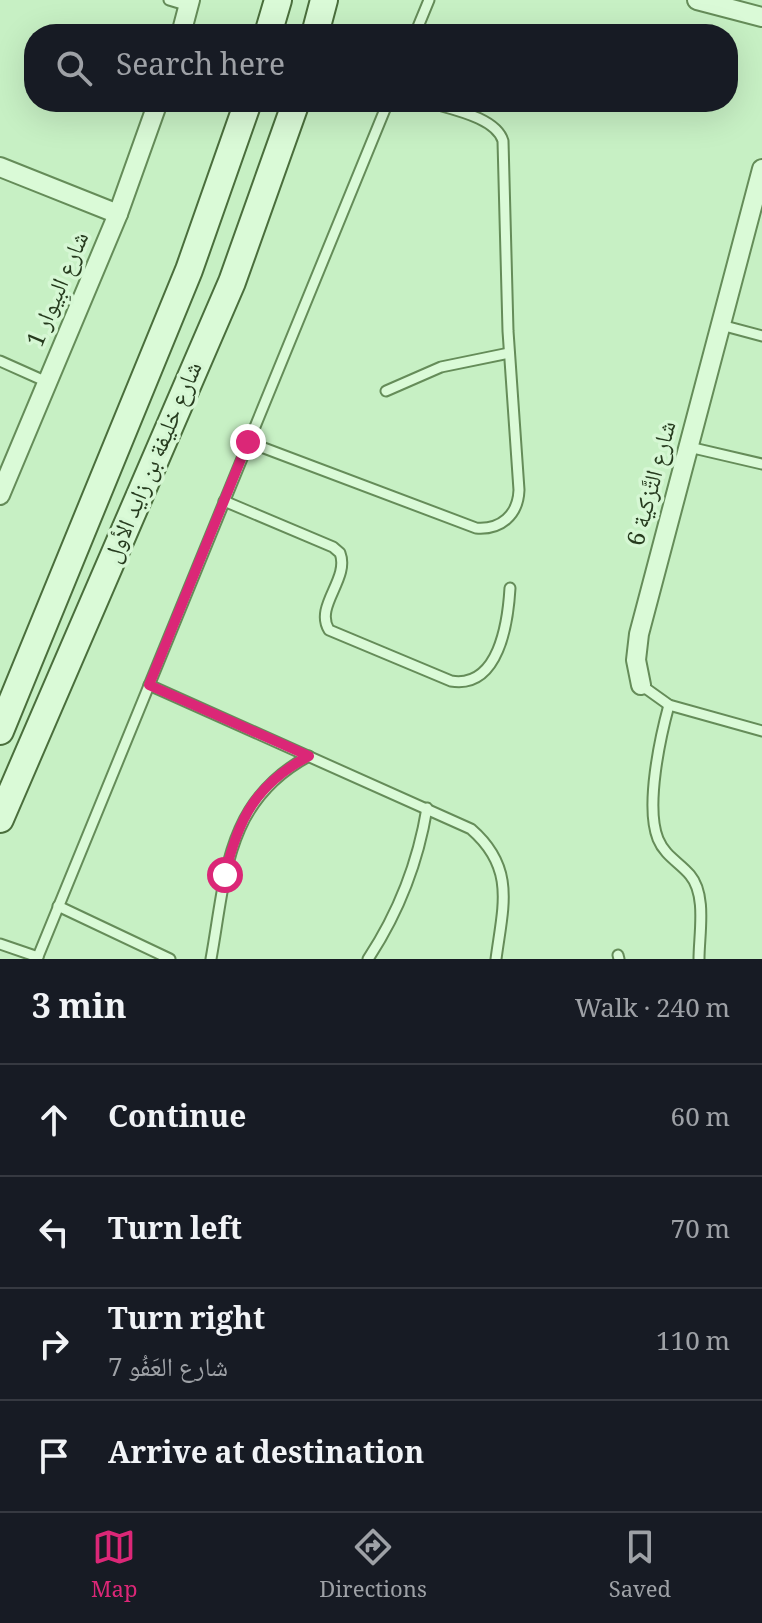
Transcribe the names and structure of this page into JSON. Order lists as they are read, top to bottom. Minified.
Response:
{"streets":{"main road":["شارع خليفة بن زايد الأول"],"street":["شارع البِيوار 1","شارع التَّزكية 6"]},"page":{"search":"Search here","heading":["3 min","Walk · 240 m"],"list":[["Continue","60 m"],["Turn left","70 m"],["Turn right","شارع العَفُو 7","110 m"],"Arrive at destination"],"nav":["Map","Directions","Saved"]}}
